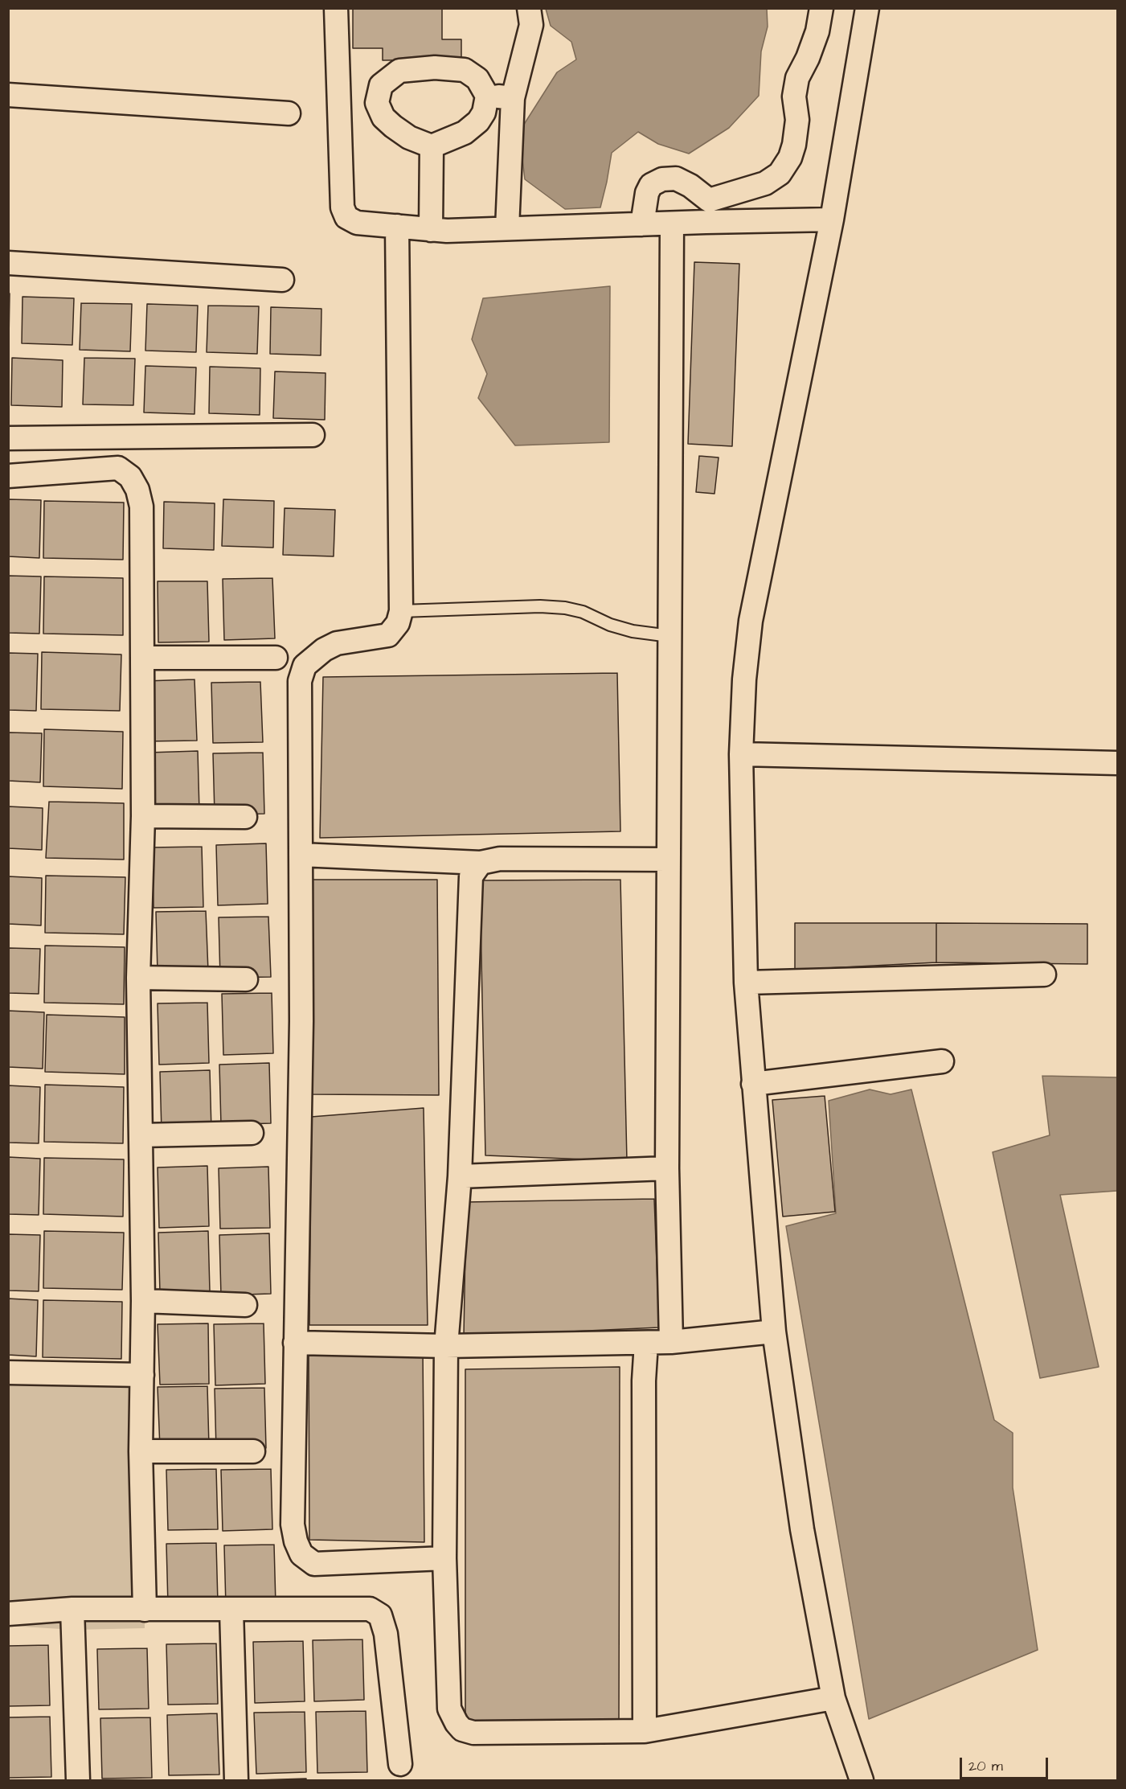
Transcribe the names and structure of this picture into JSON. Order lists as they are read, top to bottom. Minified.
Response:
{"scale_bar":"20 m"}
